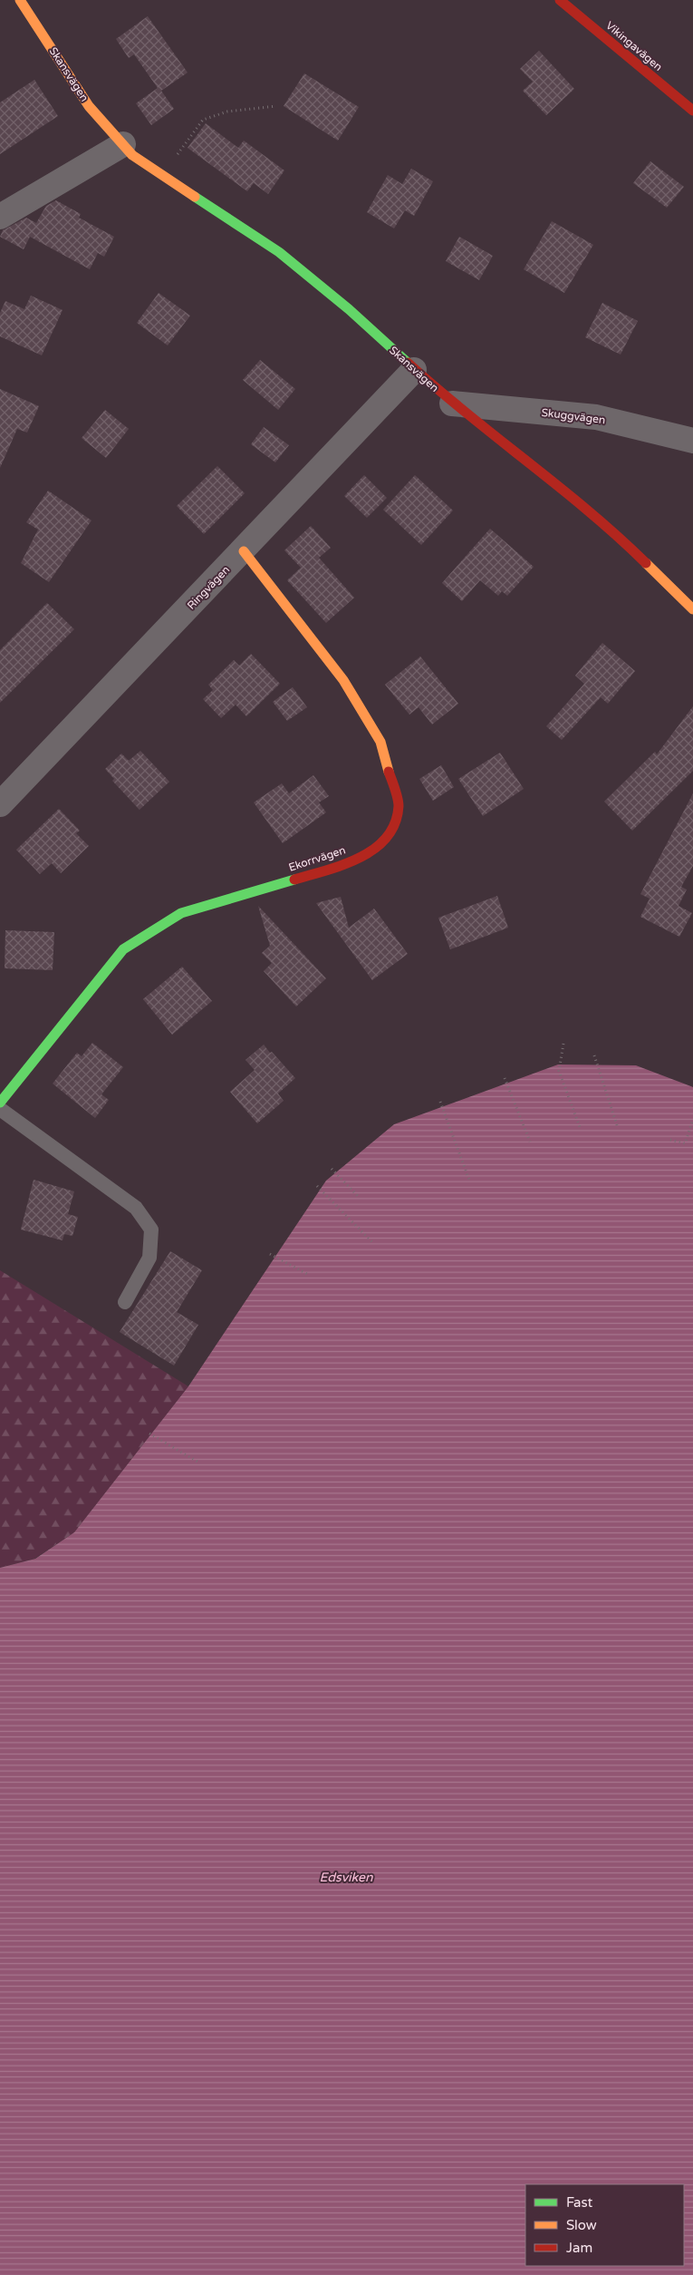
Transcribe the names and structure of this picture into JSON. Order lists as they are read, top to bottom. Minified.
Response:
{"streets":{"street":["Vikingavägen","Skansvägen","Skuggvägen","Ringvägen","Ekorrvägen"]},"crossings":[["Skansvägen","Skuggvägen"],["Skansvägen","Ringvägen"],["Ringvägen","Ekorrvägen"]],"water":["Edsviken"],"legend":["Fast","Slow","Jam"]}
